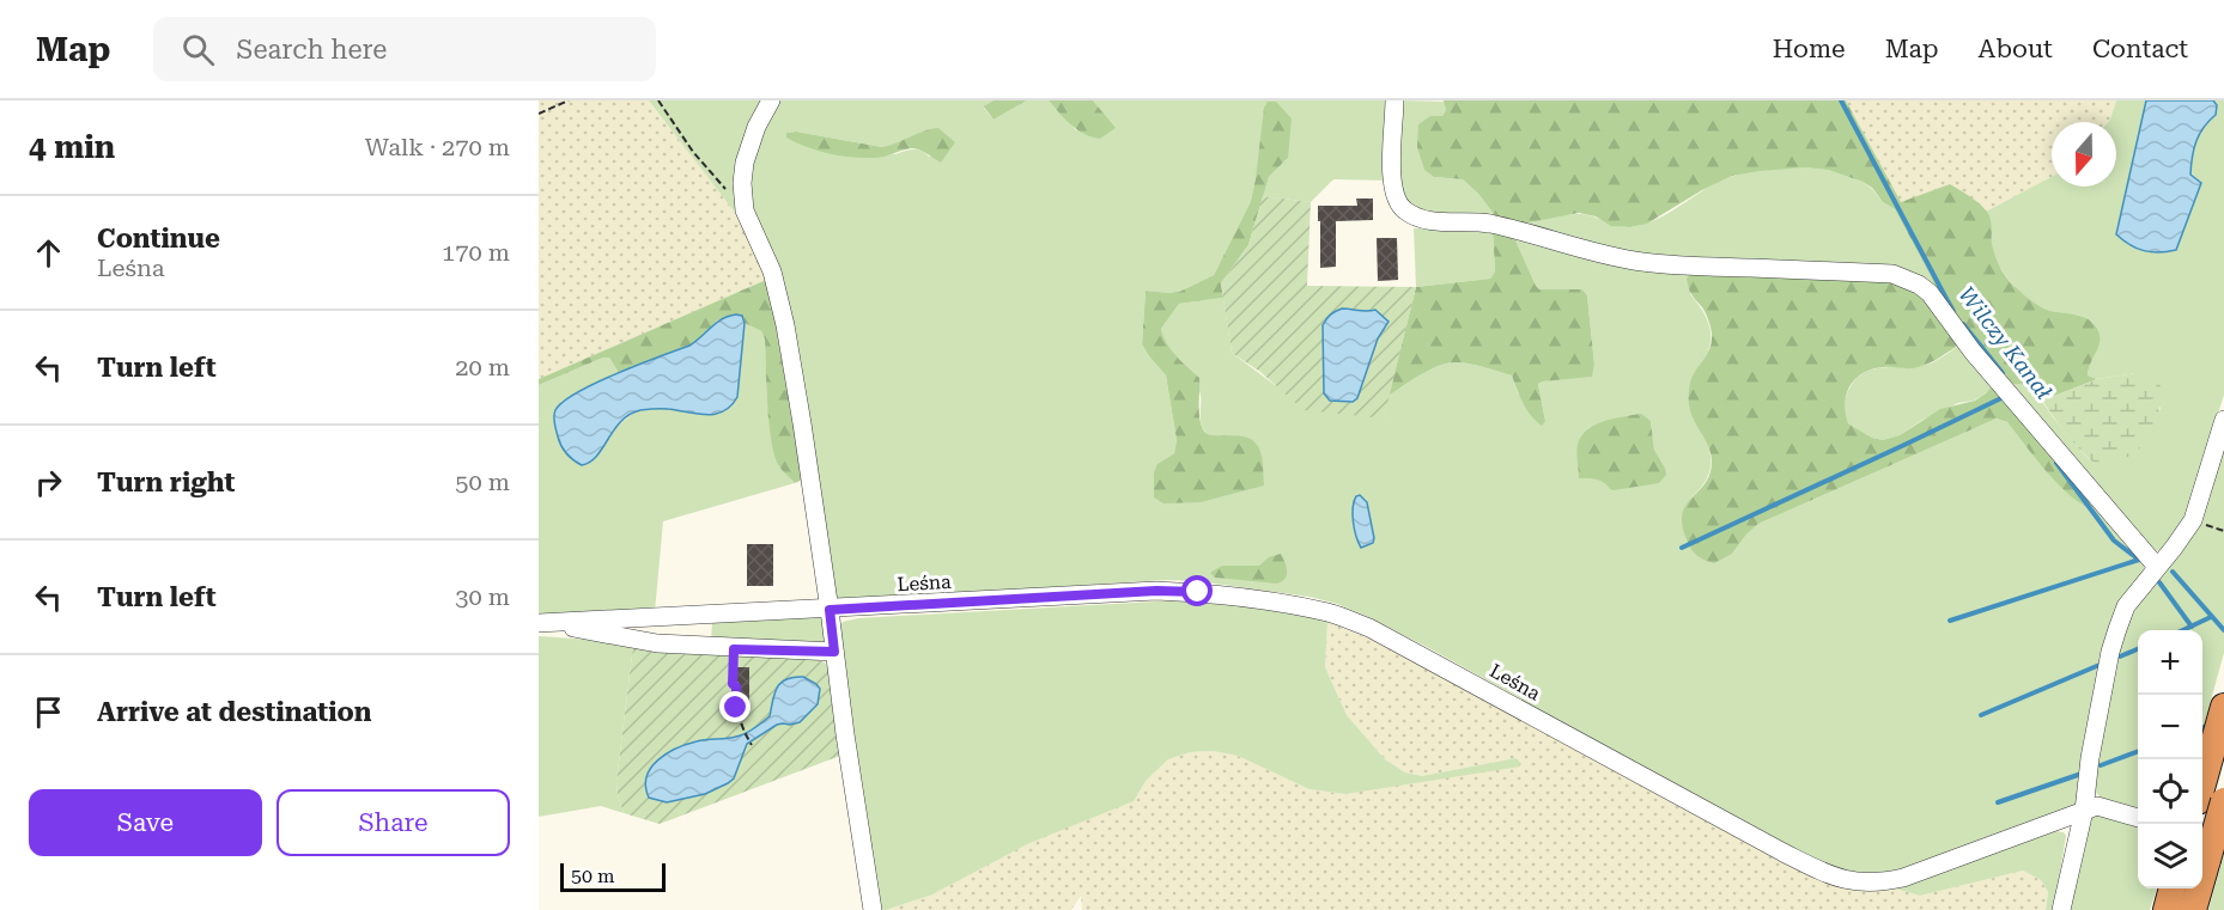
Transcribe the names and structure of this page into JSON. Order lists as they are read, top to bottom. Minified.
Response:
{"streets":{"street":["Leśna"]},"water":["Wilczy Kanał"],"scale_bar":"50 m","north":"bottom","page":{"header":"Map","search":"Search here","nav":["Home","Map","About","Contact"],"heading":["4 min","Walk · 270 m"],"list":[["Continue","Leśna","170 m"],["Turn left","20 m"],["Turn right","50 m"],["Turn left","30 m"],"Arrive at destination"],"map_buttons":["+","−"],"buttons":["Save","Share"],"scale":"50 m"}}
